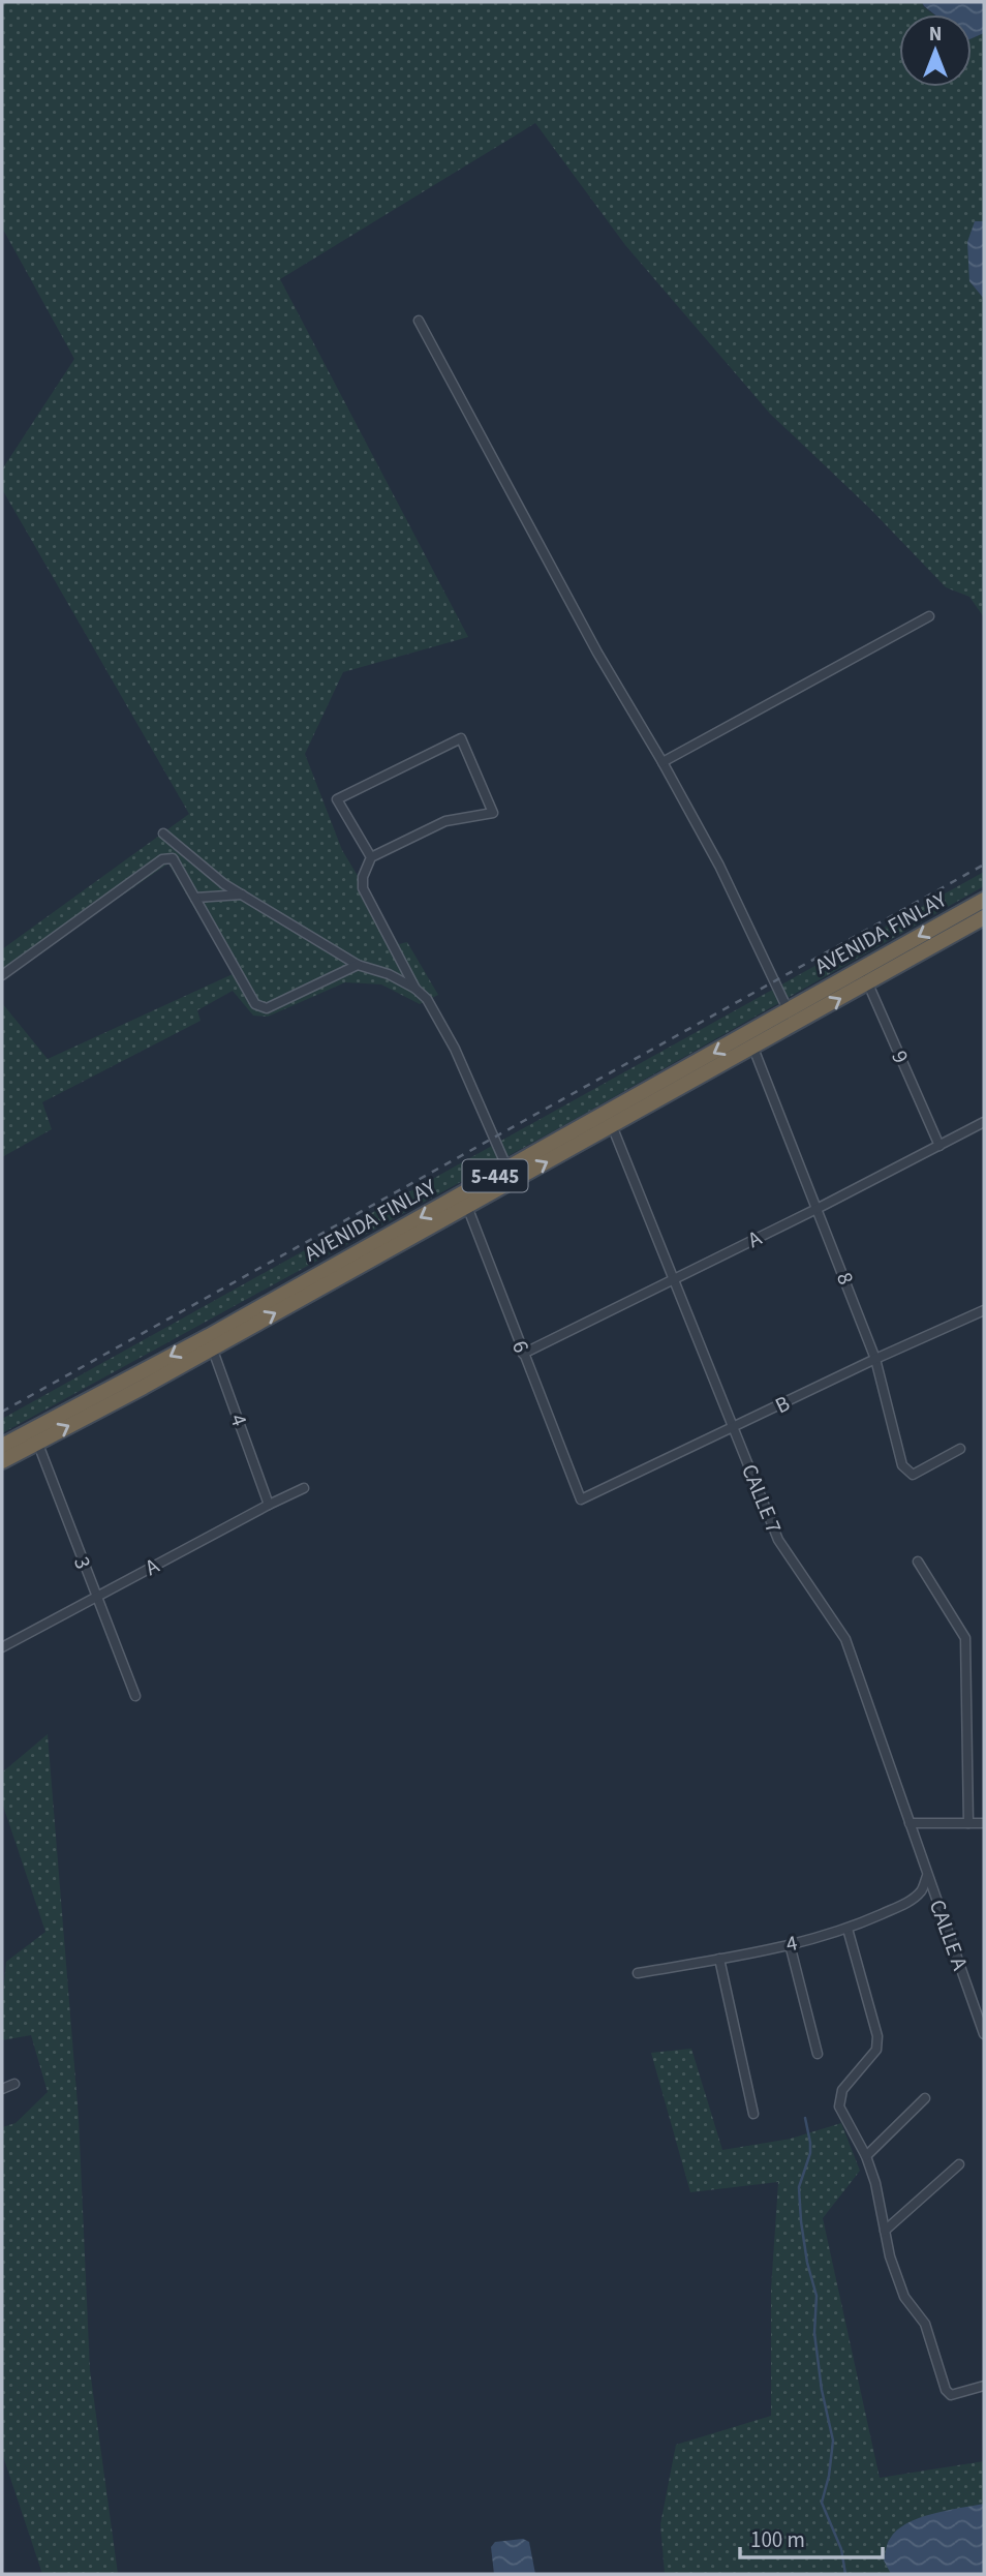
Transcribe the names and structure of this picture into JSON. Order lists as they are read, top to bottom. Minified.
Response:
{"streets":{"highway":["AVENIDA FINLAY","5-445"],"street":["9","A","8","6","B","4","CALLE 7","3","CALLE A"]},"crossings":[["AVENIDA FINLAY","9"],["AVENIDA FINLAY","8"],["AVENIDA FINLAY","6"],["AVENIDA FINLAY","4"],["AVENIDA FINLAY","CALLE 7"],["AVENIDA FINLAY","3"],["9","A"],["A","8"],["A","6"],["A","4"],["A","CALLE 7"],["A","3"],["8","B"],["6","B"],["B","CALLE 7"],["4","CALLE 7"],["4","CALLE A"],["CALLE 7","CALLE A"]],"scale_bar":"100 m","north":"top"}
